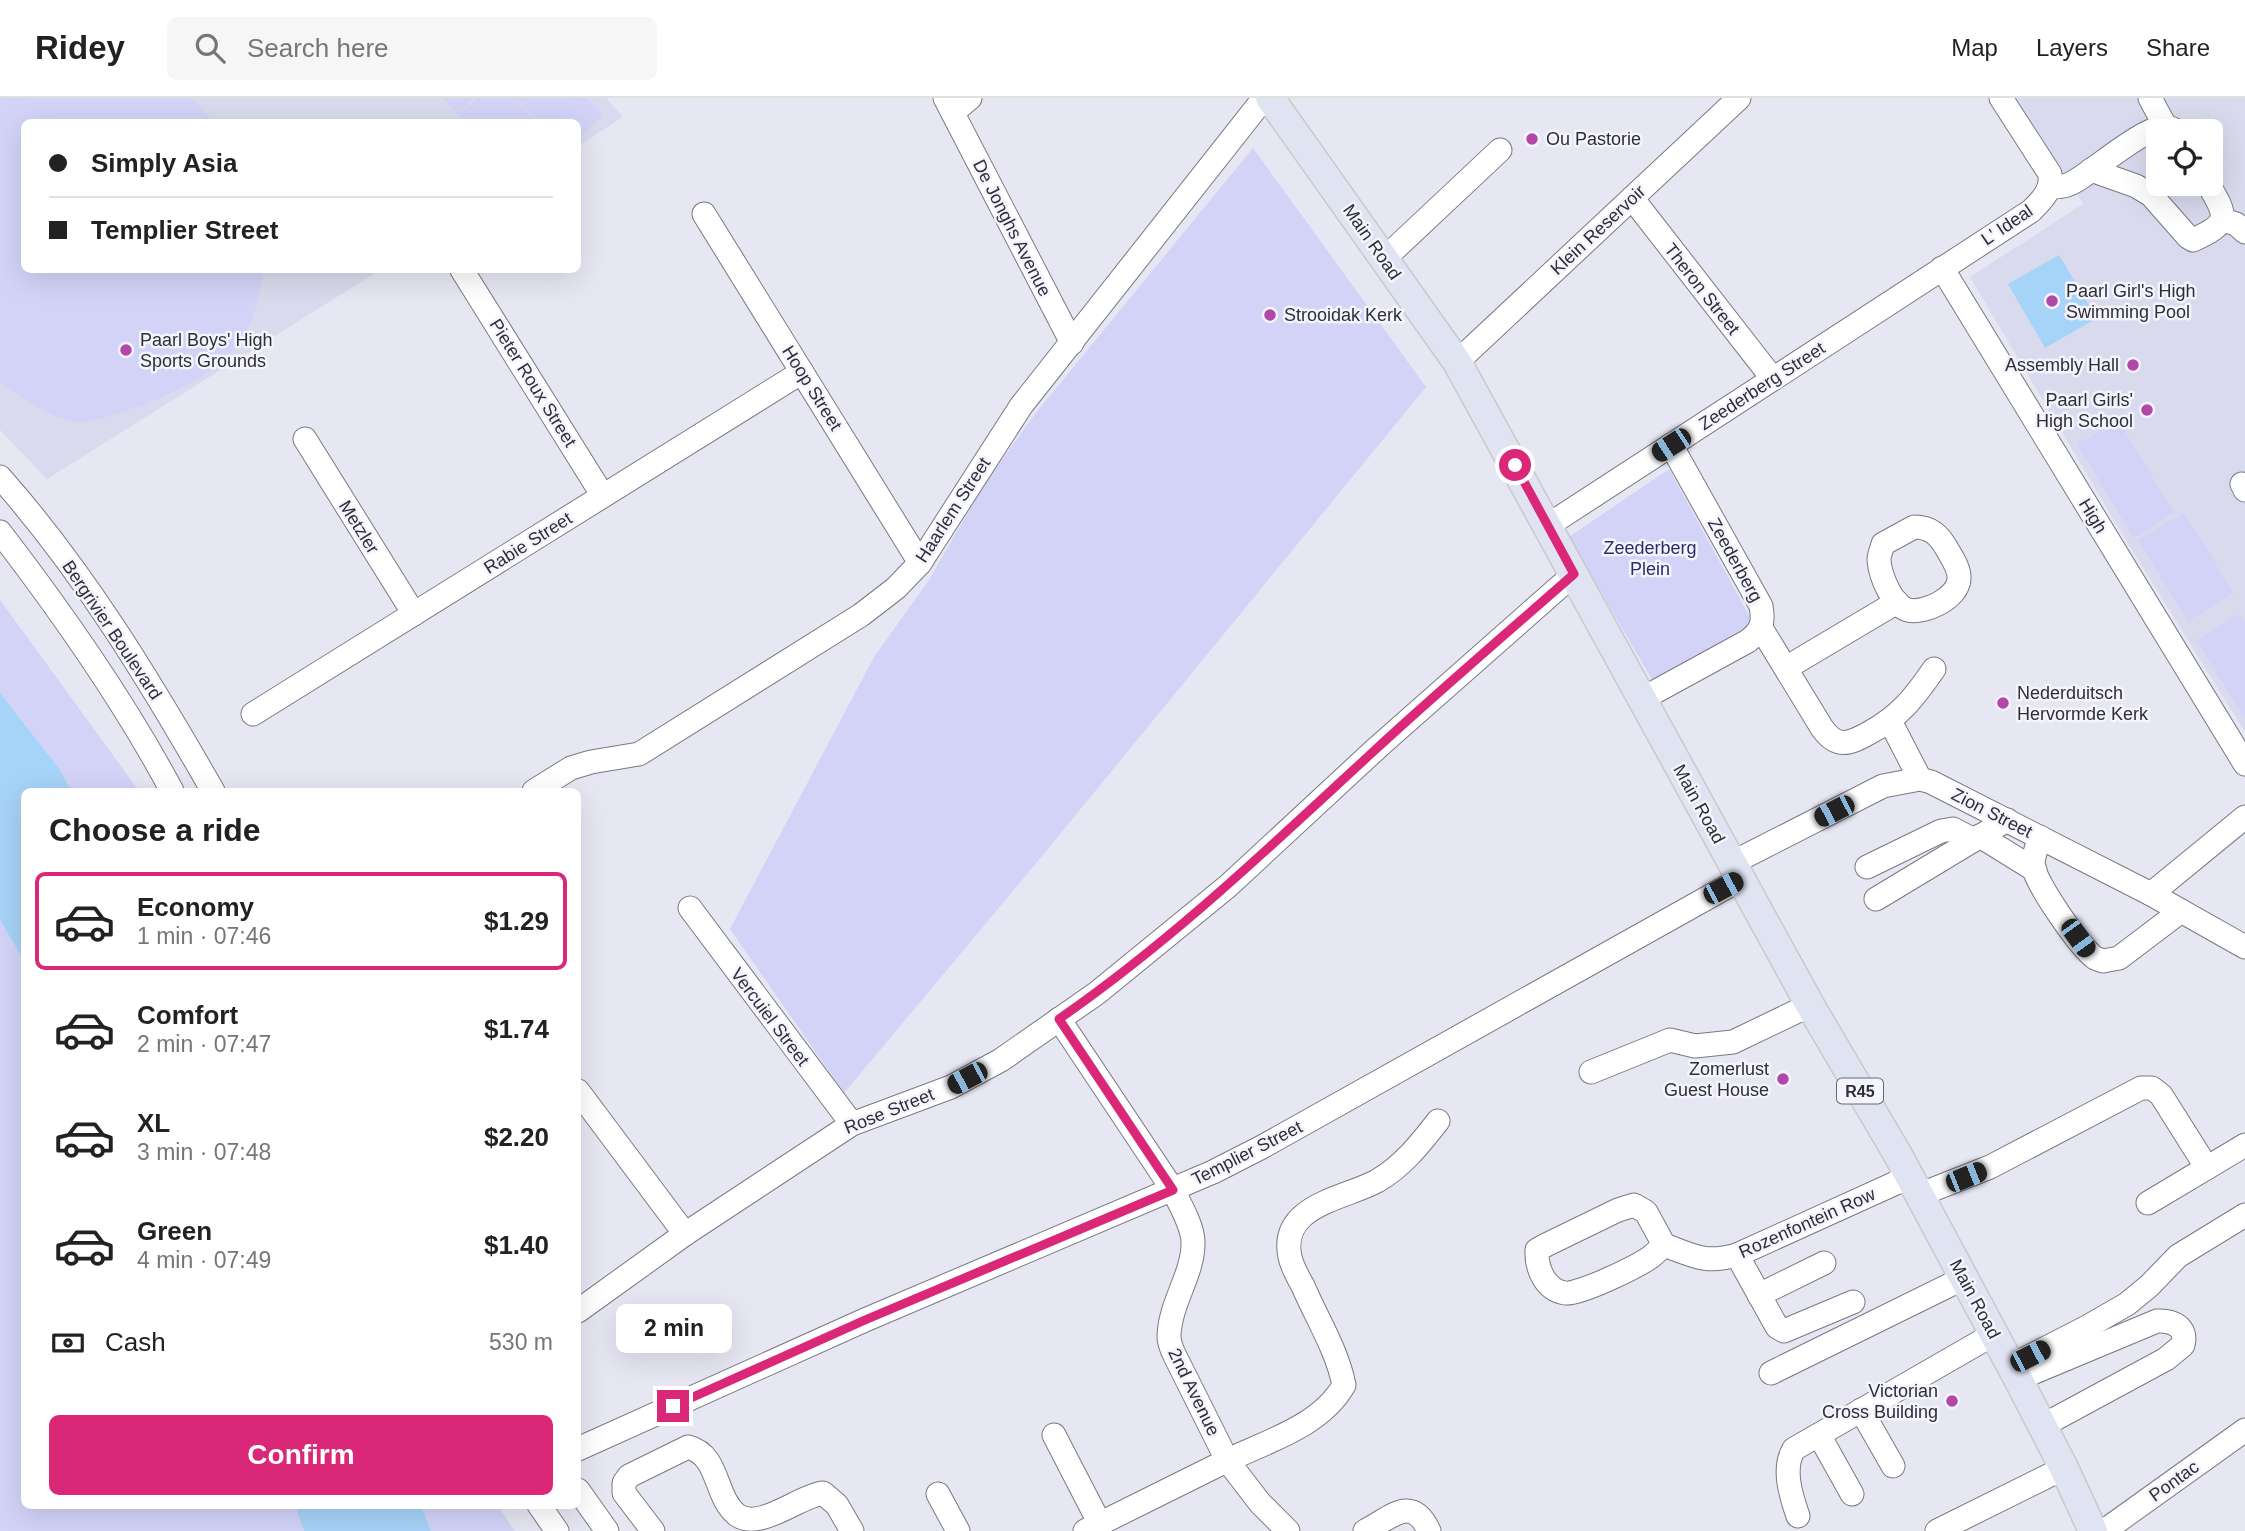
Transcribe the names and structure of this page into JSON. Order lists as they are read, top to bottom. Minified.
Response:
{"streets":{"main road":["Main Road","R45"],"street":["L' Ideal","De Jonghs Avenue","Klein Reservoir","Theron Street","Pieter Roux Street","Zeederberg Street","Hoop Street","Haarlem Street","High","Metzler","Rabie Street","Zeederberg","Bergrivier Boulevard","Zion Street","Vercuiel Street","Rose Street","Templier Street","Rozenfontein Row","2nd Avenue","Pontac"]},"crossings":[["L' Ideal","Zeederberg Street"],["L' Ideal","High"],["De Jonghs Avenue","Haarlem Street"],["Klein Reservoir","Main Road"],["Klein Reservoir","Theron Street"],["Main Road","Zeederberg Street"],["Main Road","Zeederberg"],["Main Road","Rose Street"],["Main Road","Templier Street"],["Main Road","Rozenfontein Row"],["Theron Street","Zeederberg Street"],["Pieter Roux Street","Rabie Street"],["Zeederberg Street","High"],["Zeederberg Street","Zeederberg"],["Hoop Street","Haarlem Street"],["Hoop Street","Rabie Street"],["Metzler","Rabie Street"],["Vercuiel Street","Rose Street"],["Rose Street","2nd Avenue"],["Templier Street","2nd Avenue"]],"parks":["Zeederberg Plein"],"places":["Ou Pastorie","Paarl Girl's High Swimming Pool","Strooidak Kerk","Paarl Boys' High Sports Grounds","Assembly Hall","Paarl Girls' High School","Nederduitsch Hervormde Kerk","Zomerlust Guest House","Victorian Cross Building"],"page":{"header":"Ridey","search":"Search here","nav":["Map","Layers","Share"],"banner":["Simply Asia","Templier Street"],"heading":"Choose a ride","list":[{"name":"Economy","note":"1 min · 07:46","value":"$1.29"},{"name":"Comfort","note":"2 min · 07:47","value":"$1.74"},{"name":"XL","note":"3 min · 07:48","value":"$2.20"},{"name":"Green","note":"4 min · 07:49","value":"$1.40"}],"bubble":"2 min","pay":["Cash","530 m"],"buttons":"Confirm"}}
